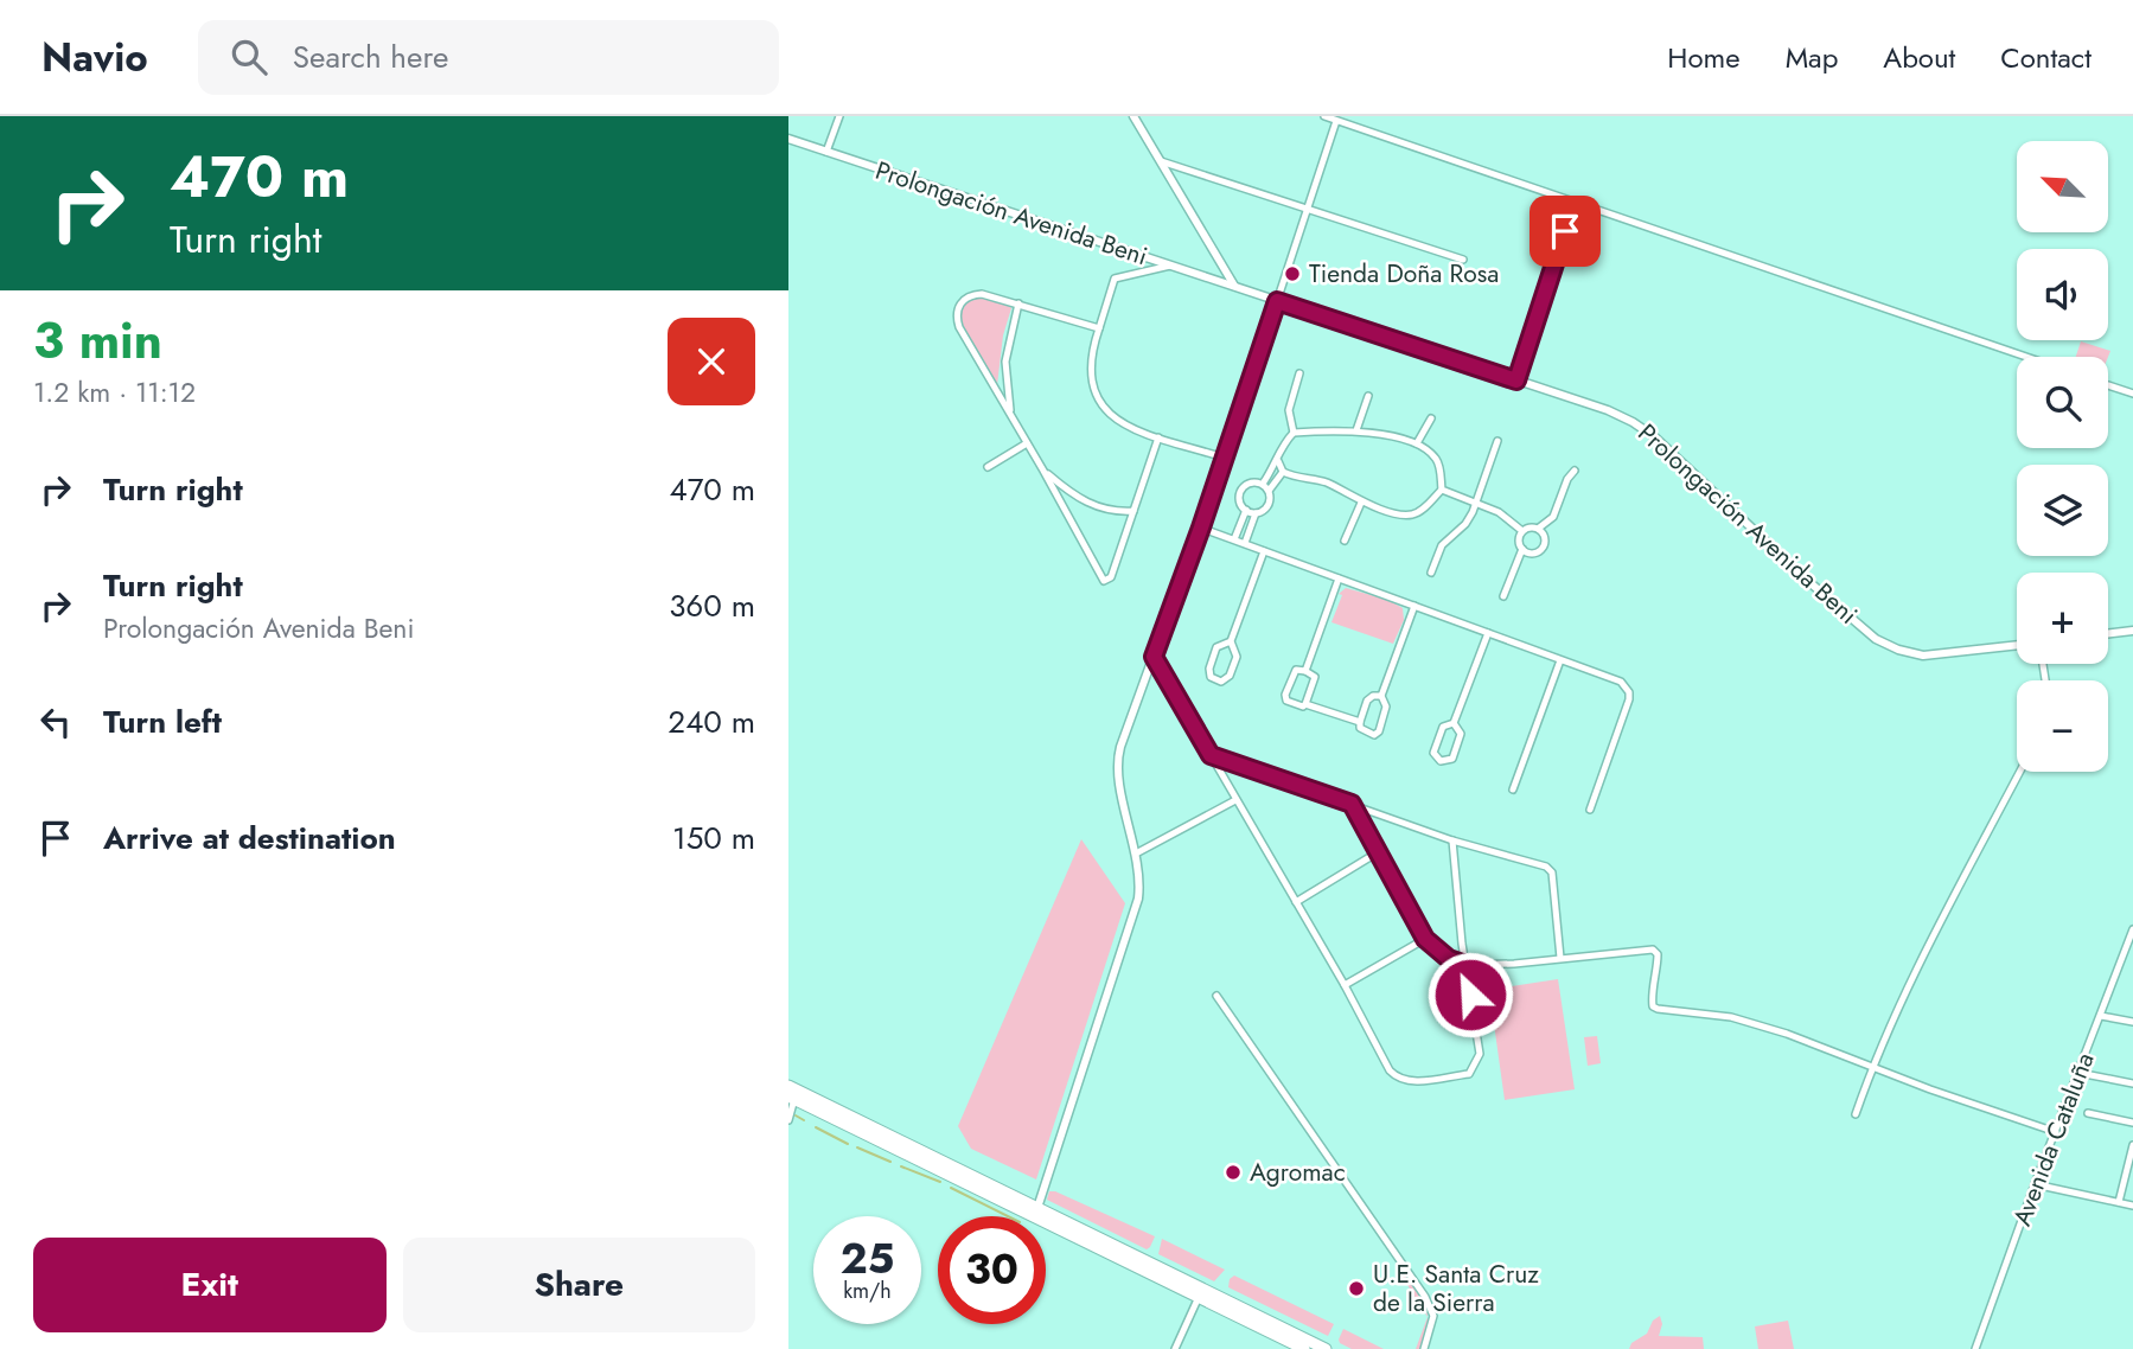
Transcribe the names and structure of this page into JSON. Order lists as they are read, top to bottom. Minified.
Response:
{"streets":{"street":["Prolongación Avenida Beni","Avenida Cataluña"]},"places":["Tienda Doña Rosa","Agromac","U.E. Santa Cruz de la Sierra"],"north":"top left","page":{"header":"Navio","search":"Search here","nav":["Home","Map","About","Contact"],"turn":["470 m","Turn right"],"map_buttons":["+","−"],"heading":["3 min","1.2 km · 11:12"],"list":[{"name":"Turn right","value":"470 m"},{"name":"Turn right","note":"Prolongación Avenida Beni","value":"360 m"},{"name":"Turn left","value":"240 m"},{"name":"Arrive at destination","value":"150 m"}],"speed":"25 km/h","limit":"30","buttons":["Exit","Share"]}}
